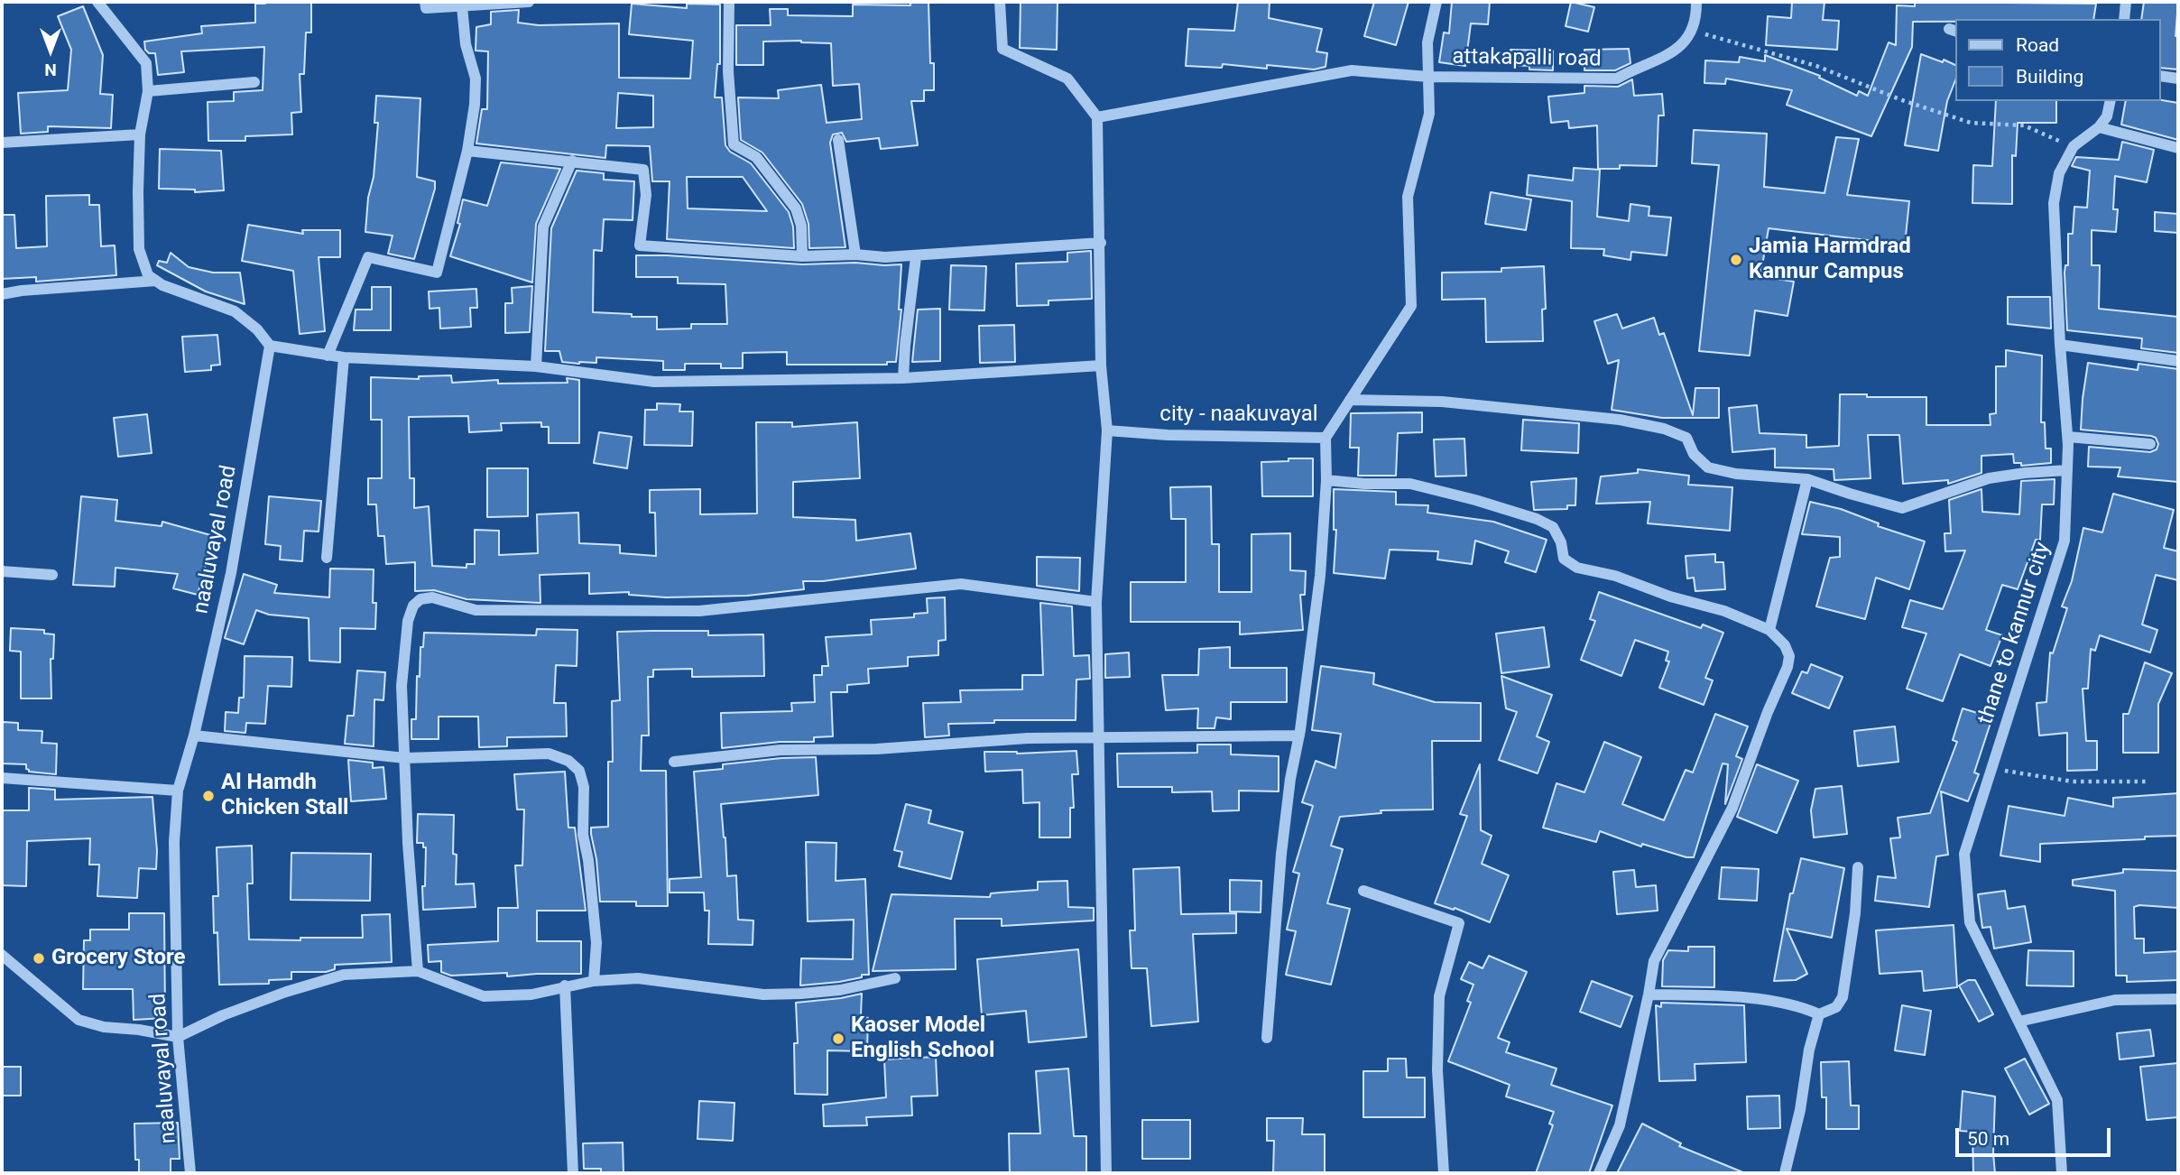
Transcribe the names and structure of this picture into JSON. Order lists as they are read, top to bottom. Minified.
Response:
{"streets":{"street":["attakapalli road","city - naakuvayal","naaluvayal road","thane to kannur city"]},"crossings":[["attakapalli road","city - naakuvayal"]],"places":["Jamia Harmdrad Kannur Campus","Al Hamdh Chicken Stall","Grocery Store","Kaoser Model English School"],"legend":["Road","Building"],"scale_bar":"50 m","north":"bottom"}
